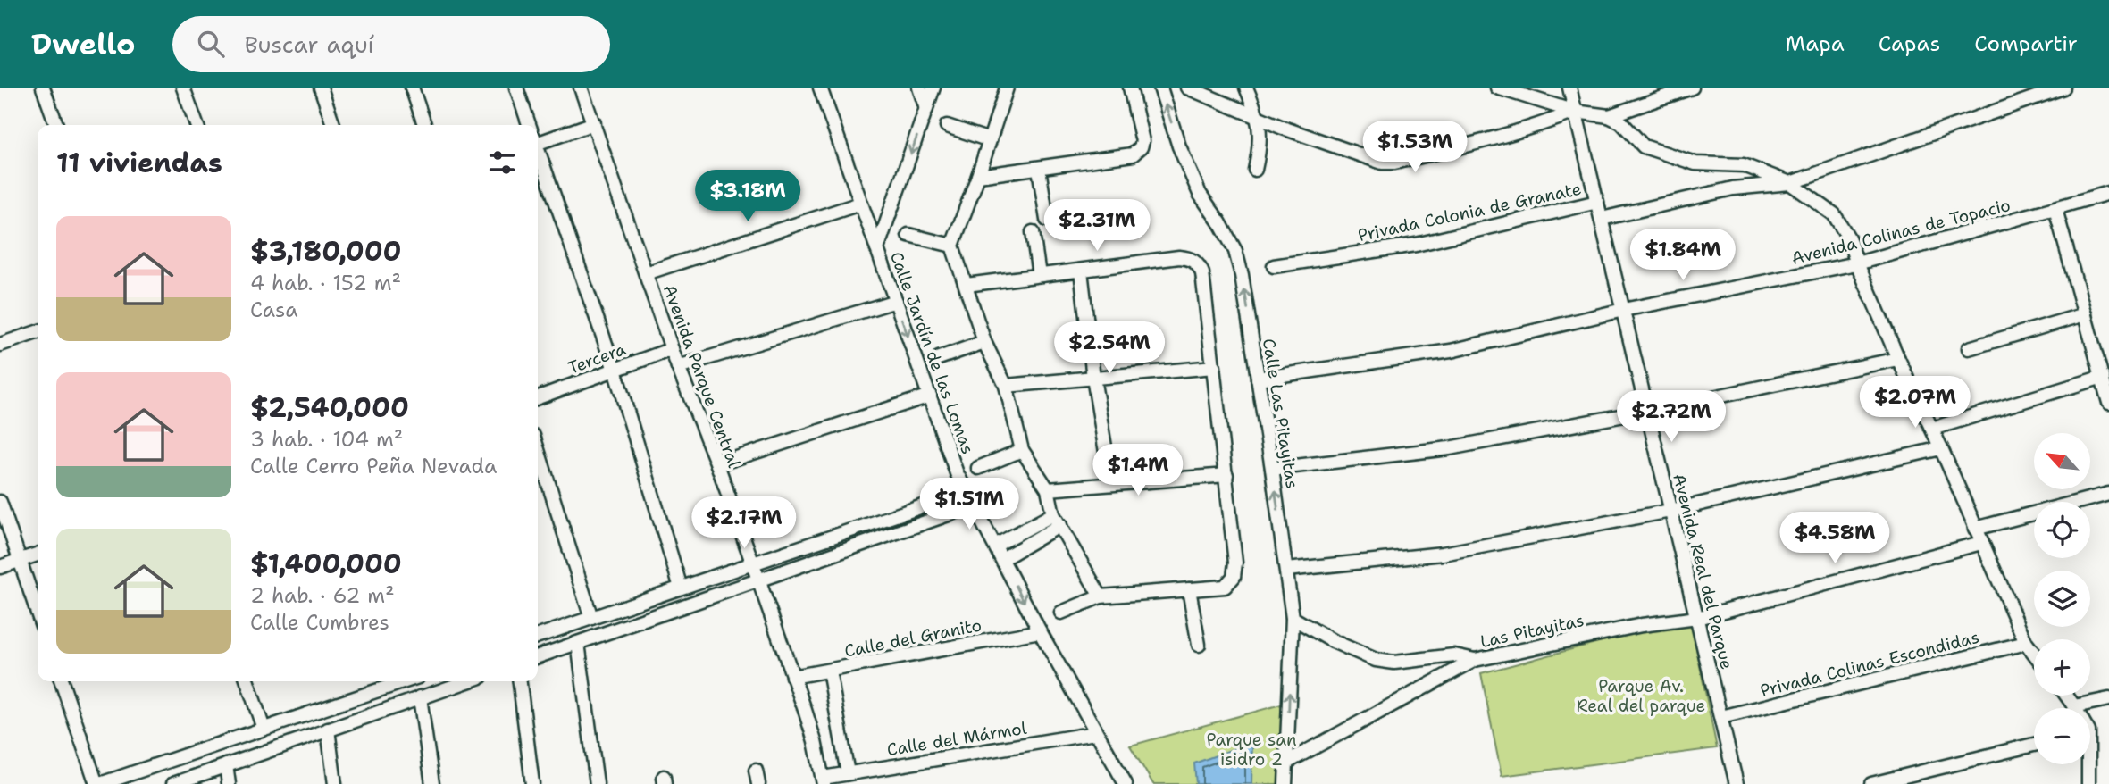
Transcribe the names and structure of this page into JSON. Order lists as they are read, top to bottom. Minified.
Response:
{"streets":{"street":["Privada Colonia de Granate","Avenida Colinas de Topacio","Calle Jardín de las Lomas","Tercera","Avenida Parque Central","Calle Las Pitayitas","Avenida Real del Parque","Las Pitayitas","Calle del Granito","Privada Colinas Escondidas","Calle del Mármol"]},"crossings":[["Privada Colonia de Granate","Avenida Real del Parque"],["Avenida Colinas de Topacio","Calle Las Pitayitas"],["Avenida Colinas de Topacio","Avenida Real del Parque"],["Calle Jardín de las Lomas","Calle del Granito"],["Calle Jardín de las Lomas","Calle del Mármol"],["Tercera","Avenida Parque Central"],["Avenida Parque Central","Calle del Granito"],["Avenida Parque Central","Calle del Mármol"],["Calle Las Pitayitas","Las Pitayitas"],["Avenida Real del Parque","Las Pitayitas"],["Avenida Real del Parque","Privada Colinas Escondidas"]],"one_way":["Calle Las Pitayitas"],"parks":["Parque Av. Real del parque","Parque san isidro 2"],"north":"top left","page":{"header":"Dwello","search":"Buscar aquí","nav":["Mapa","Capas","Compartir"],"price":["$1.53M","$3.18M","$2.31M","$1.84M","$2.54M","$2.07M","$2.72M","$1.4M","$1.51M","$2.17M","$4.58M"],"heading":"11 viviendas","list":[{"name":"$3,180,000","note":"4 hab. · 152 m² · Casa"},{"name":"$2,540,000","note":"3 hab. · 104 m² · Calle Cerro Peña Nevada"},{"name":"$1,400,000","note":"2 hab. · 62 m² · Calle Cumbres"}],"map_buttons":["+","−"]}}
